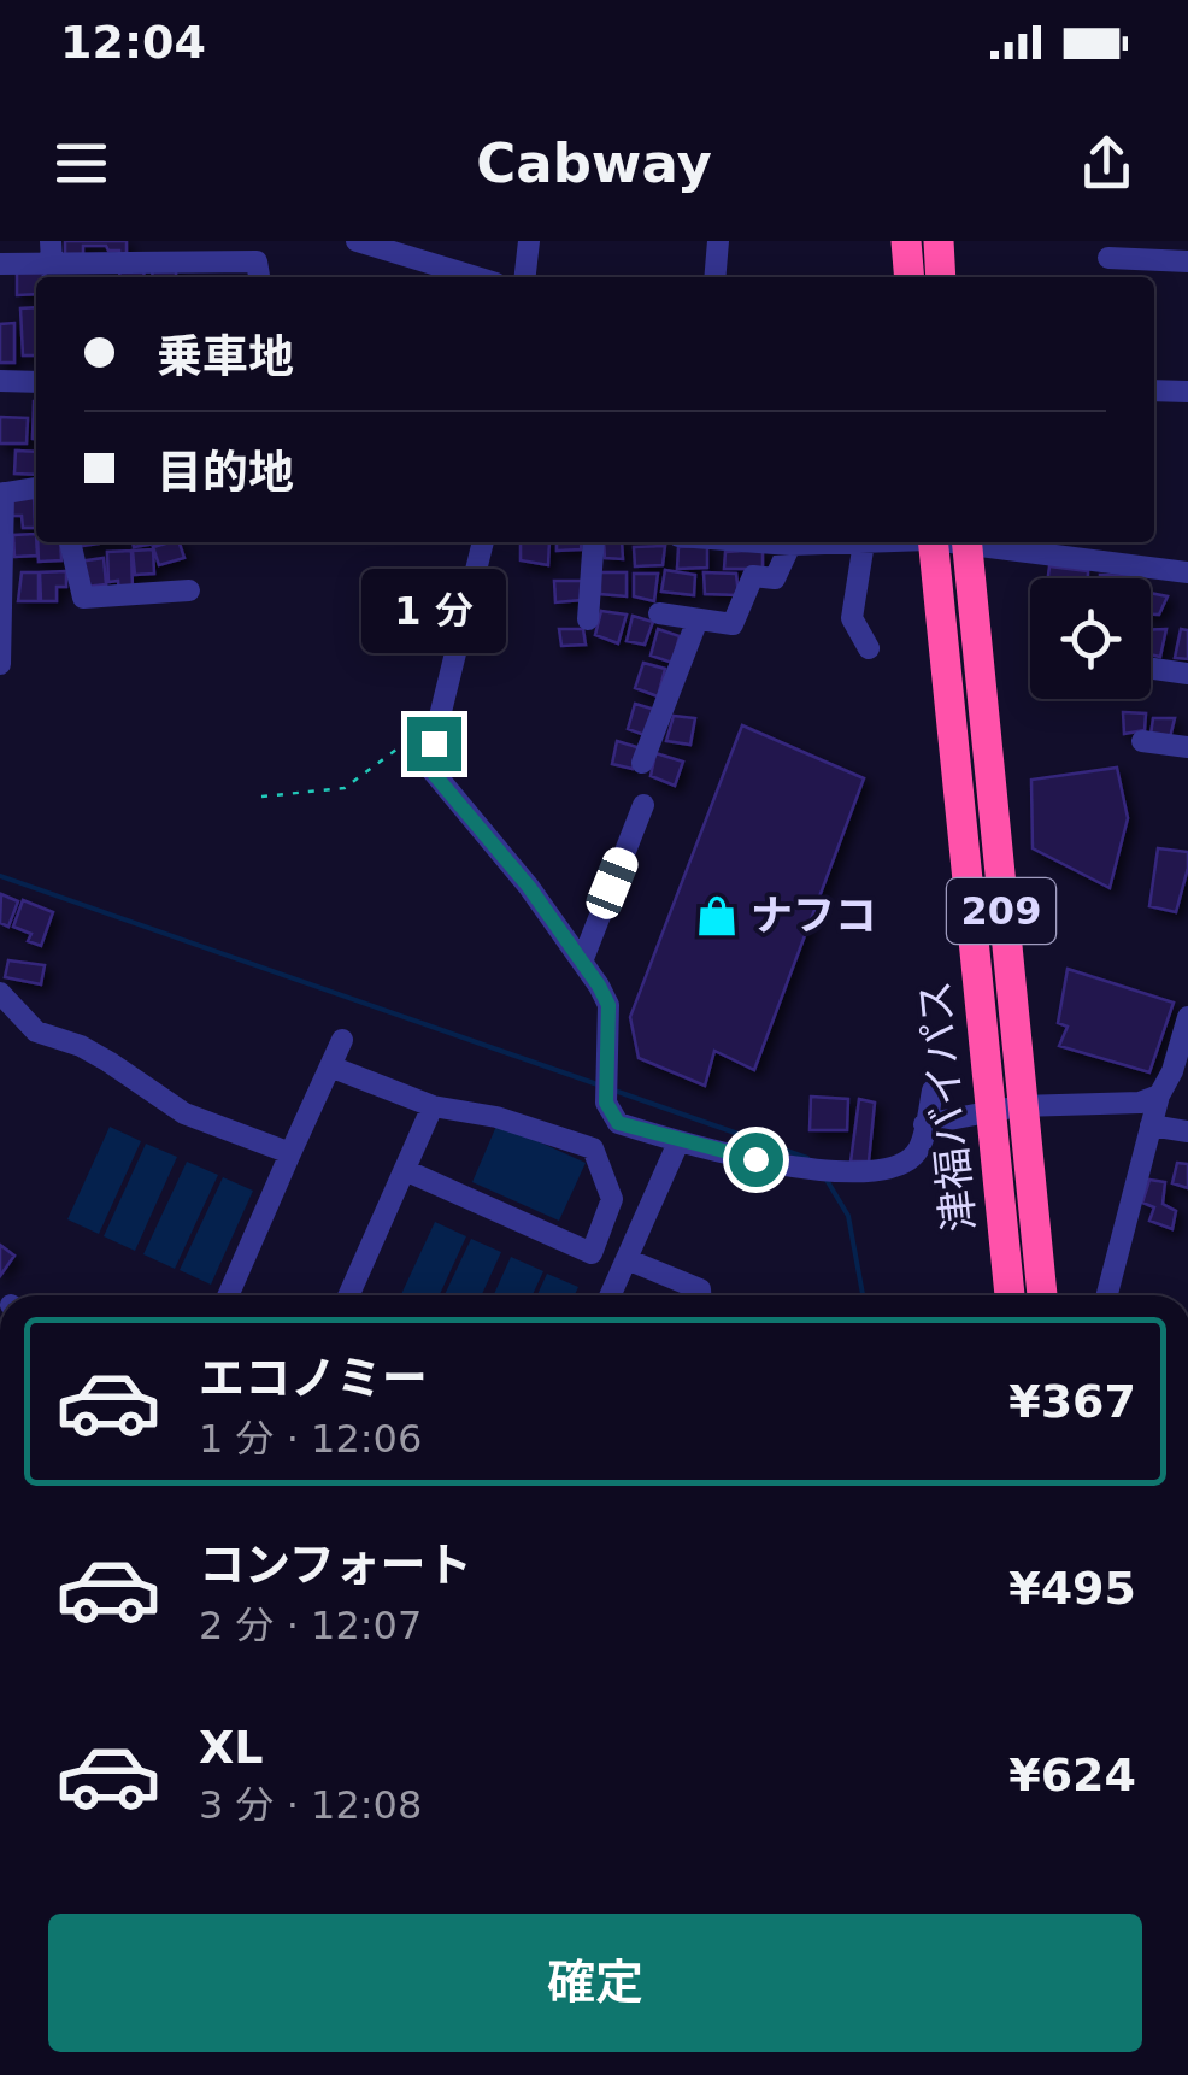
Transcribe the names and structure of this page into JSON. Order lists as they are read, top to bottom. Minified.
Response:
{"streets":{"highway":["209","津福バイパス"]},"places":{"shop":["ナフコ"]},"page":{"status":"12:04","header":"Cabway","banner":["乗車地","目的地"],"bubble":"1 分","list":[{"name":"エコノミー","note":"1 分 · 12:06","value":"¥367"},{"name":"コンフォート","note":"2 分 · 12:07","value":"¥495"},{"name":"XL","note":"3 分 · 12:08","value":"¥624"}],"buttons":"確定"}}
